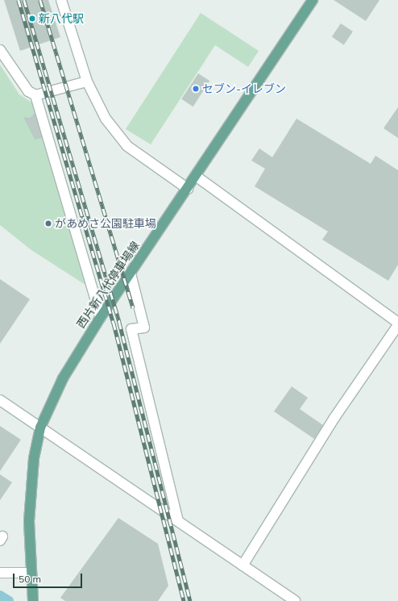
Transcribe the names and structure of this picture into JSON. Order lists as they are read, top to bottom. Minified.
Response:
{"streets":{"main road":["西片新八代停車場線"]},"places":["新八代駅","セブン-イレブン","があめさ公園駐車場"],"scale_bar":"50 m"}
